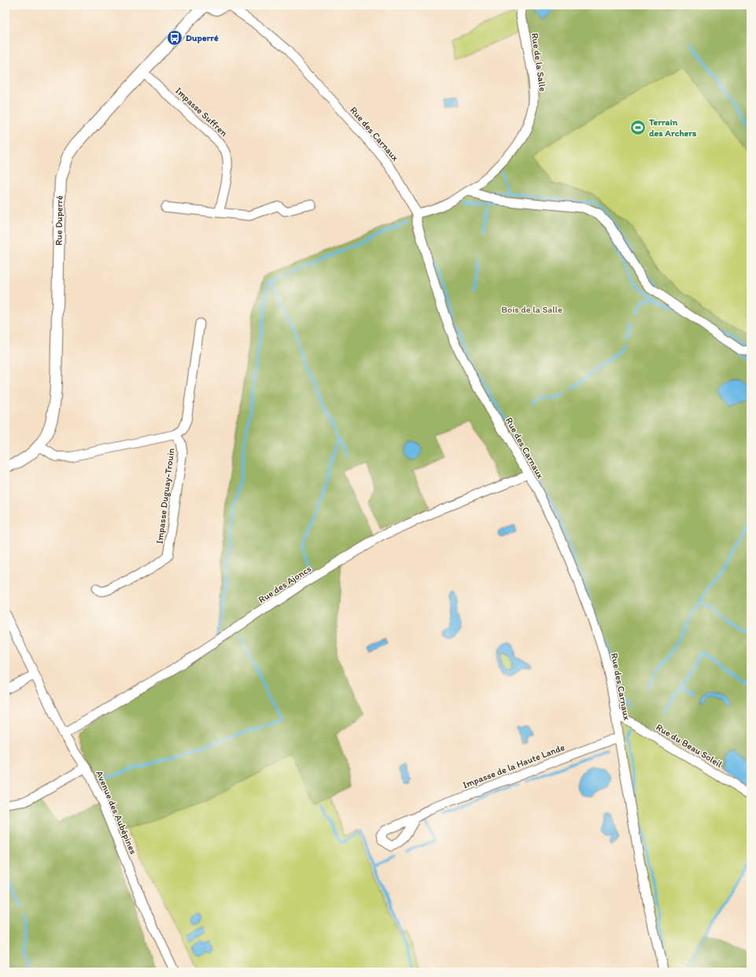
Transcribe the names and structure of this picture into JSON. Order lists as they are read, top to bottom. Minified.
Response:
{"streets":{"street":["Rue de la Salle","Impasse Suffren","Rue des Carnaux","Rue Duperré","Impasse Duguay-Trouin","Rue des Ajoncs","Rue du Beau Soleil","Impasse de la Haute Lande","Avenue des Aubépines"]},"crossings":[["Rue de la Salle","Rue des Carnaux"],["Impasse Suffren","Rue Duperré"],["Rue des Carnaux","Rue des Ajoncs"],["Rue des Carnaux","Rue du Beau Soleil"],["Rue des Carnaux","Impasse de la Haute Lande"],["Rue Duperré","Impasse Duguay-Trouin"],["Rue des Ajoncs","Avenue des Aubépines"]],"parks":["Bois de la Salle"],"places":{"bus stop":["Duperré"],"sports":["Terrain des Archers"]}}
